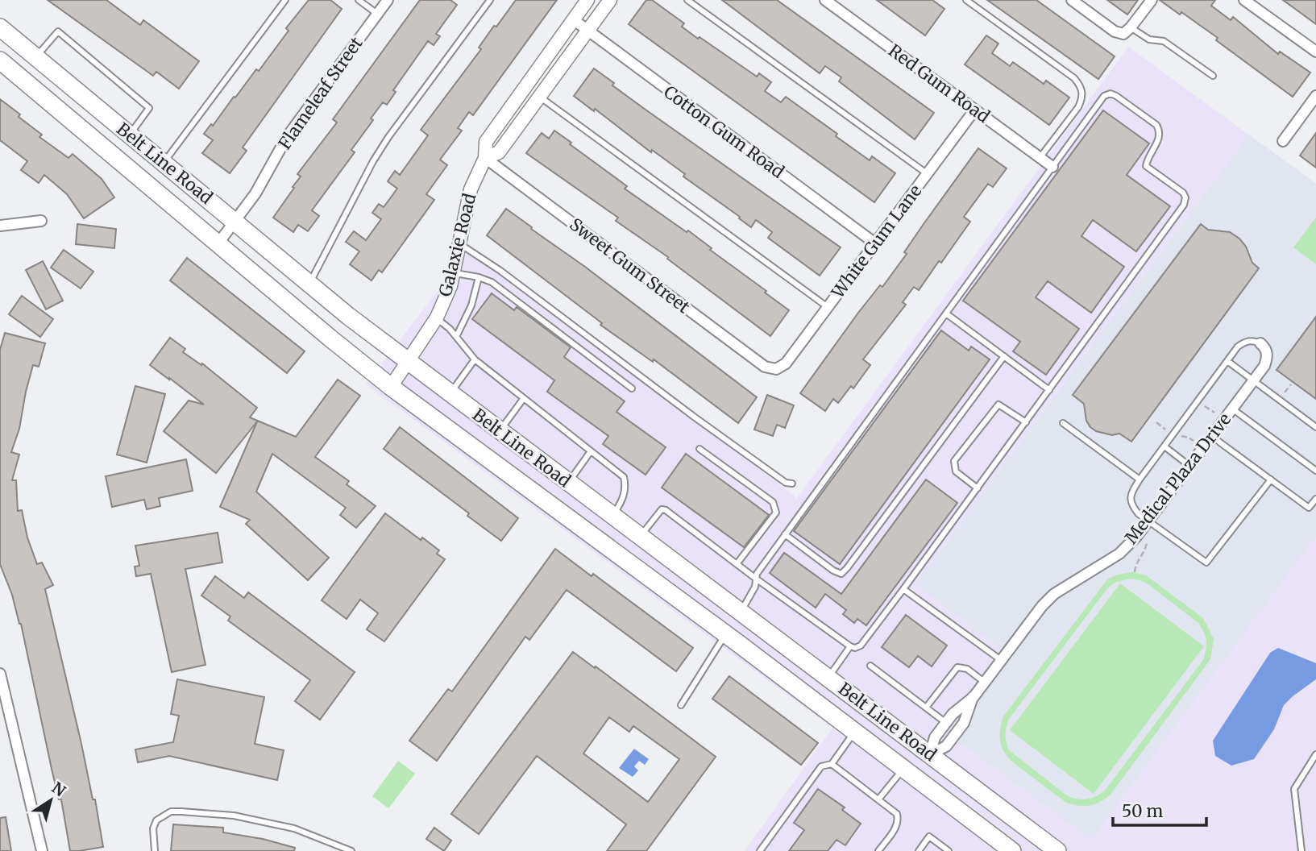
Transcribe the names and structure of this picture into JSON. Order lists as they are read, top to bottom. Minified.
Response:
{"streets":{"main road":["Belt Line Road"],"street":["Red Gum Road","Flameleaf Street","Cotton Gum Road","White Gum Lane","Galaxie Road","Sweet Gum Street","Medical Plaza Drive"]},"crossings":[["Red Gum Road","White Gum Lane"],["Flameleaf Street","Belt Line Road"],["Cotton Gum Road","White Gum Lane"],["Cotton Gum Road","Galaxie Road"],["Belt Line Road","Galaxie Road"],["Belt Line Road","Medical Plaza Drive"],["White Gum Lane","Sweet Gum Street"],["Galaxie Road","Sweet Gum Street"]],"scale_bar":"50 m","north":"top right"}
